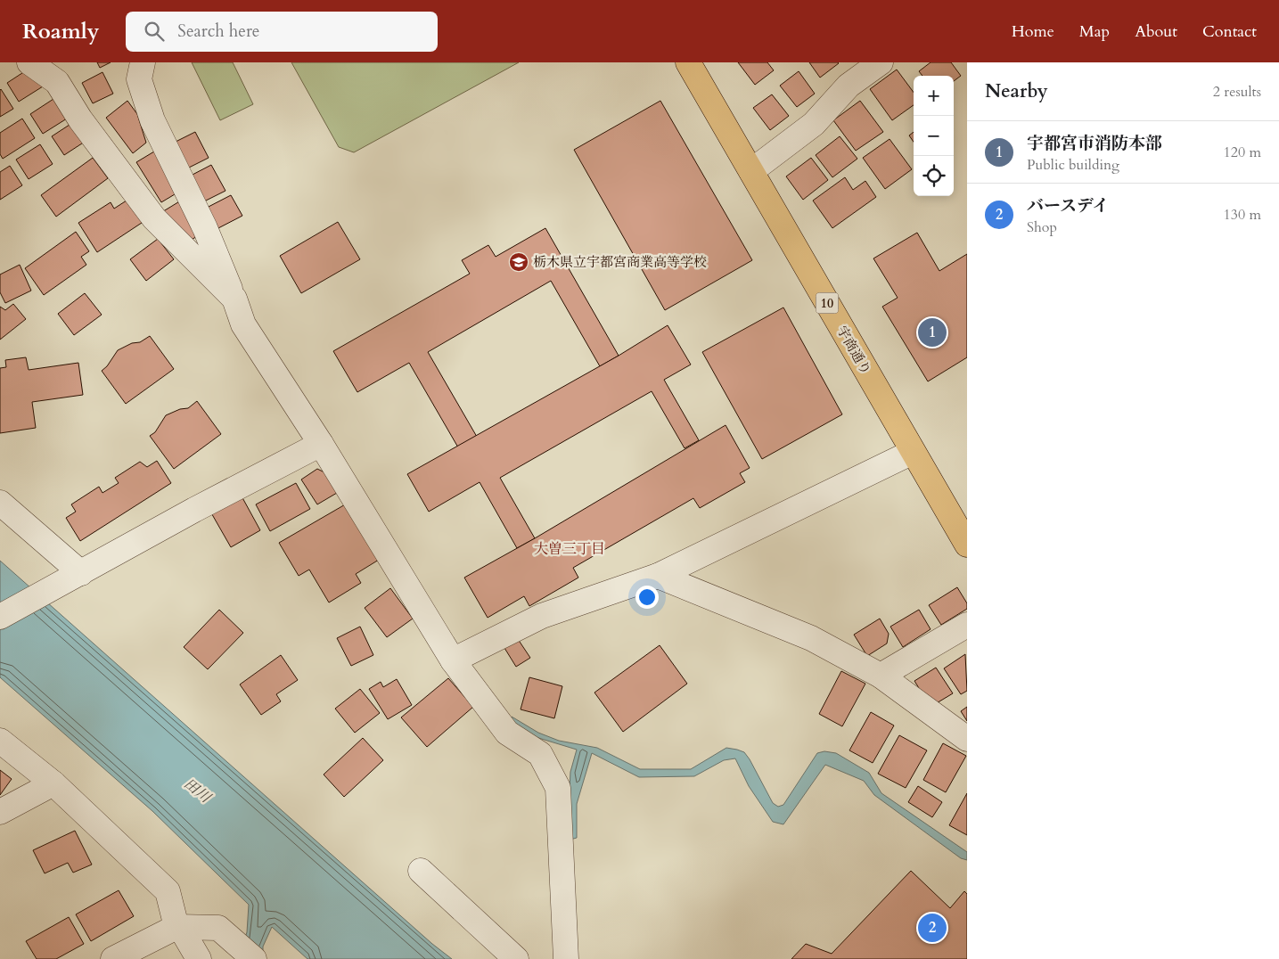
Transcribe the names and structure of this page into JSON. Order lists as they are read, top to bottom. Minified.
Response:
{"streets":{"main road":["10","宇商通り"]},"districts":["大曽三丁目"],"water":["田川"],"places":{"school or university":["栃木県立宇都宮商業高等学校"]},"page":{"header":"Roamly","search":"Search here","nav":["Home","Map","About","Contact"],"heading":["Nearby","2 results"],"map_buttons":["+","−"],"list":[{"mark":"1","name":"宇都宮市消防本部","note":"Public building","value":"120 m"},{"mark":"2","name":"バースデイ","note":"Shop","value":"130 m"}],"pins":["1","2"]}}
